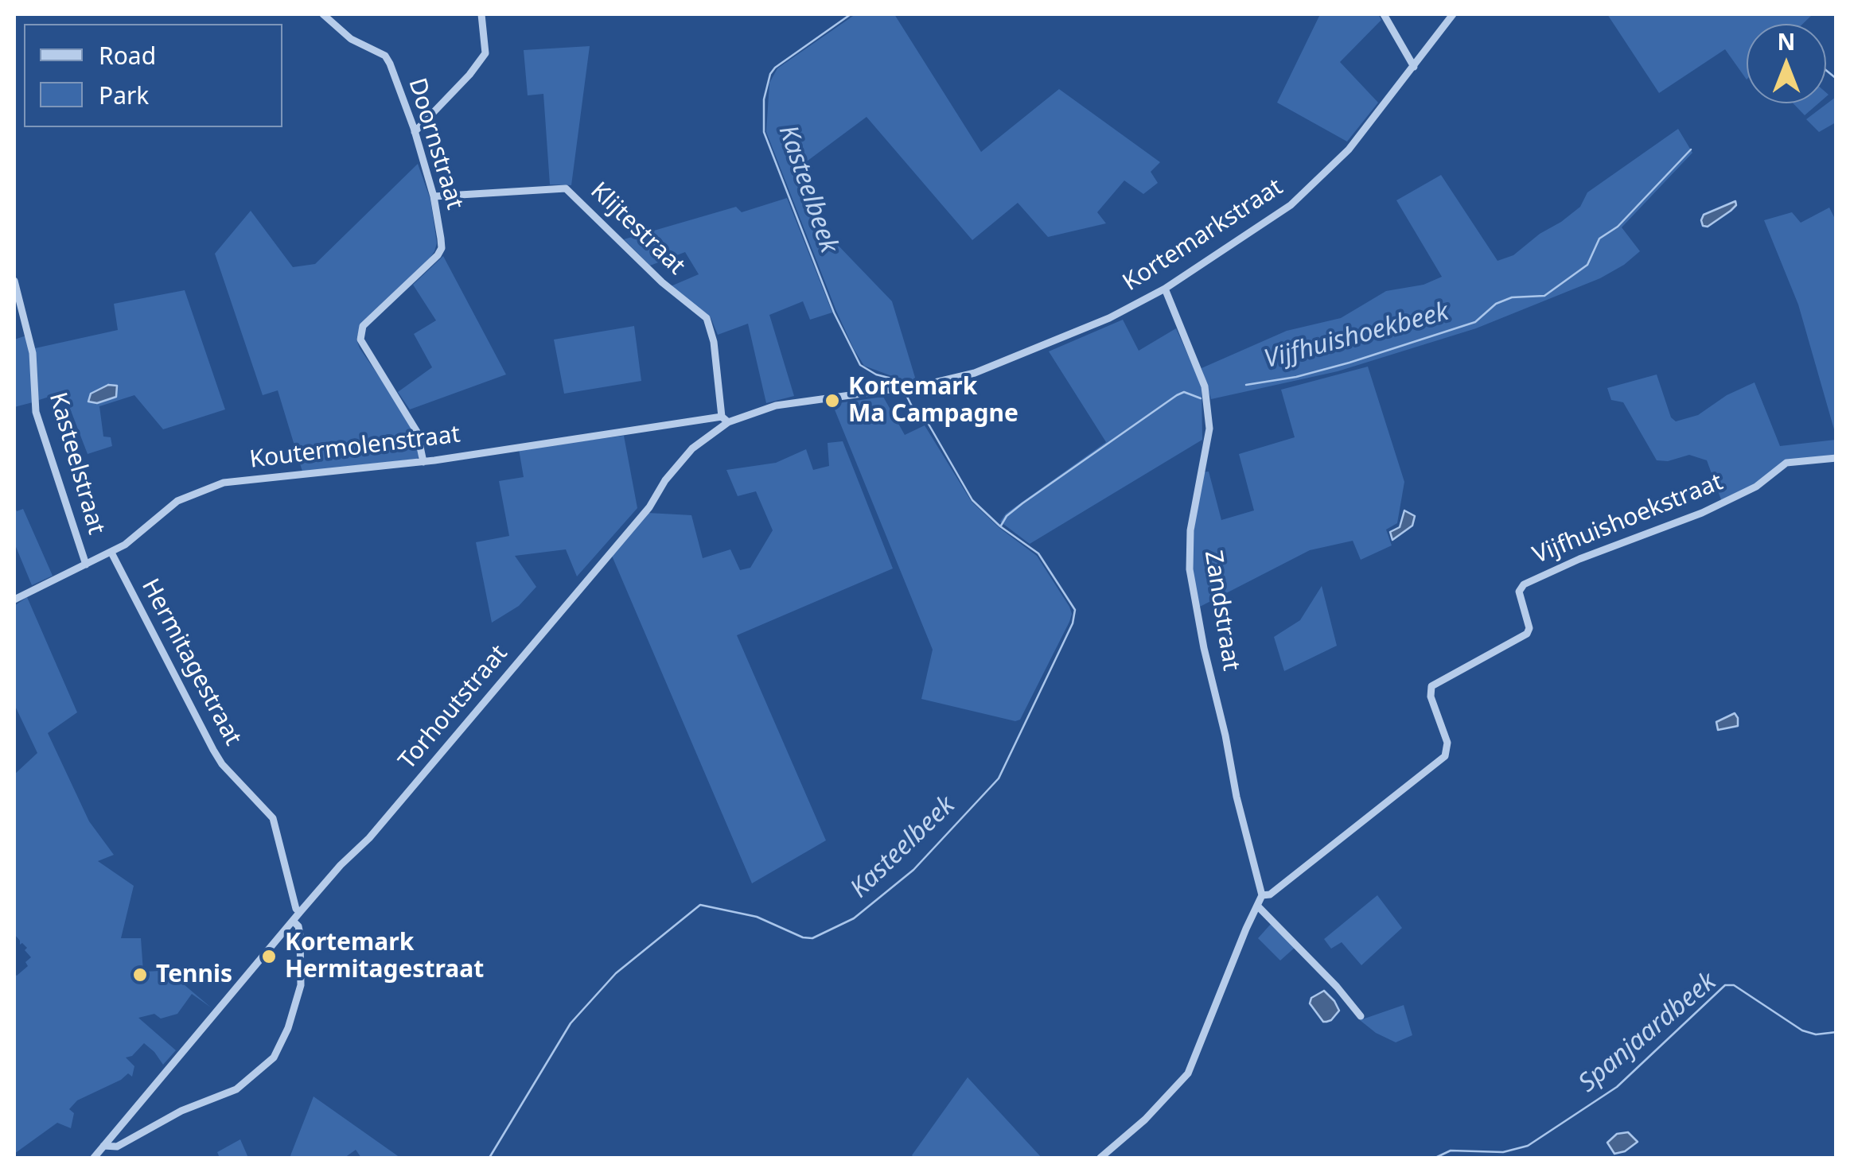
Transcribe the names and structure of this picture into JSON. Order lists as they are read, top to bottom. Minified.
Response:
{"streets":{"street":["Doornstraat","Klijtestraat","Kortemarkstraat","Koutermolenstraat","Kasteelstraat","Vijfhuishoekstraat","Zandstraat","Hermitagestraat","Torhoutstraat"]},"crossings":[["Doornstraat","Klijtestraat"],["Doornstraat","Koutermolenstraat"],["Klijtestraat","Koutermolenstraat"],["Klijtestraat","Torhoutstraat"],["Kortemarkstraat","Zandstraat"],["Kortemarkstraat","Torhoutstraat"],["Koutermolenstraat","Kasteelstraat"],["Koutermolenstraat","Hermitagestraat"],["Koutermolenstraat","Torhoutstraat"],["Vijfhuishoekstraat","Zandstraat"],["Hermitagestraat","Torhoutstraat"]],"water":["Kasteelbeek","Vijfhuishoekbeek","Spanjaardbeek"],"places":["Kortemark Ma Campagne","Kortemark Hermitagestraat","Tennis"],"legend":["Road","Park"],"north":"top"}
